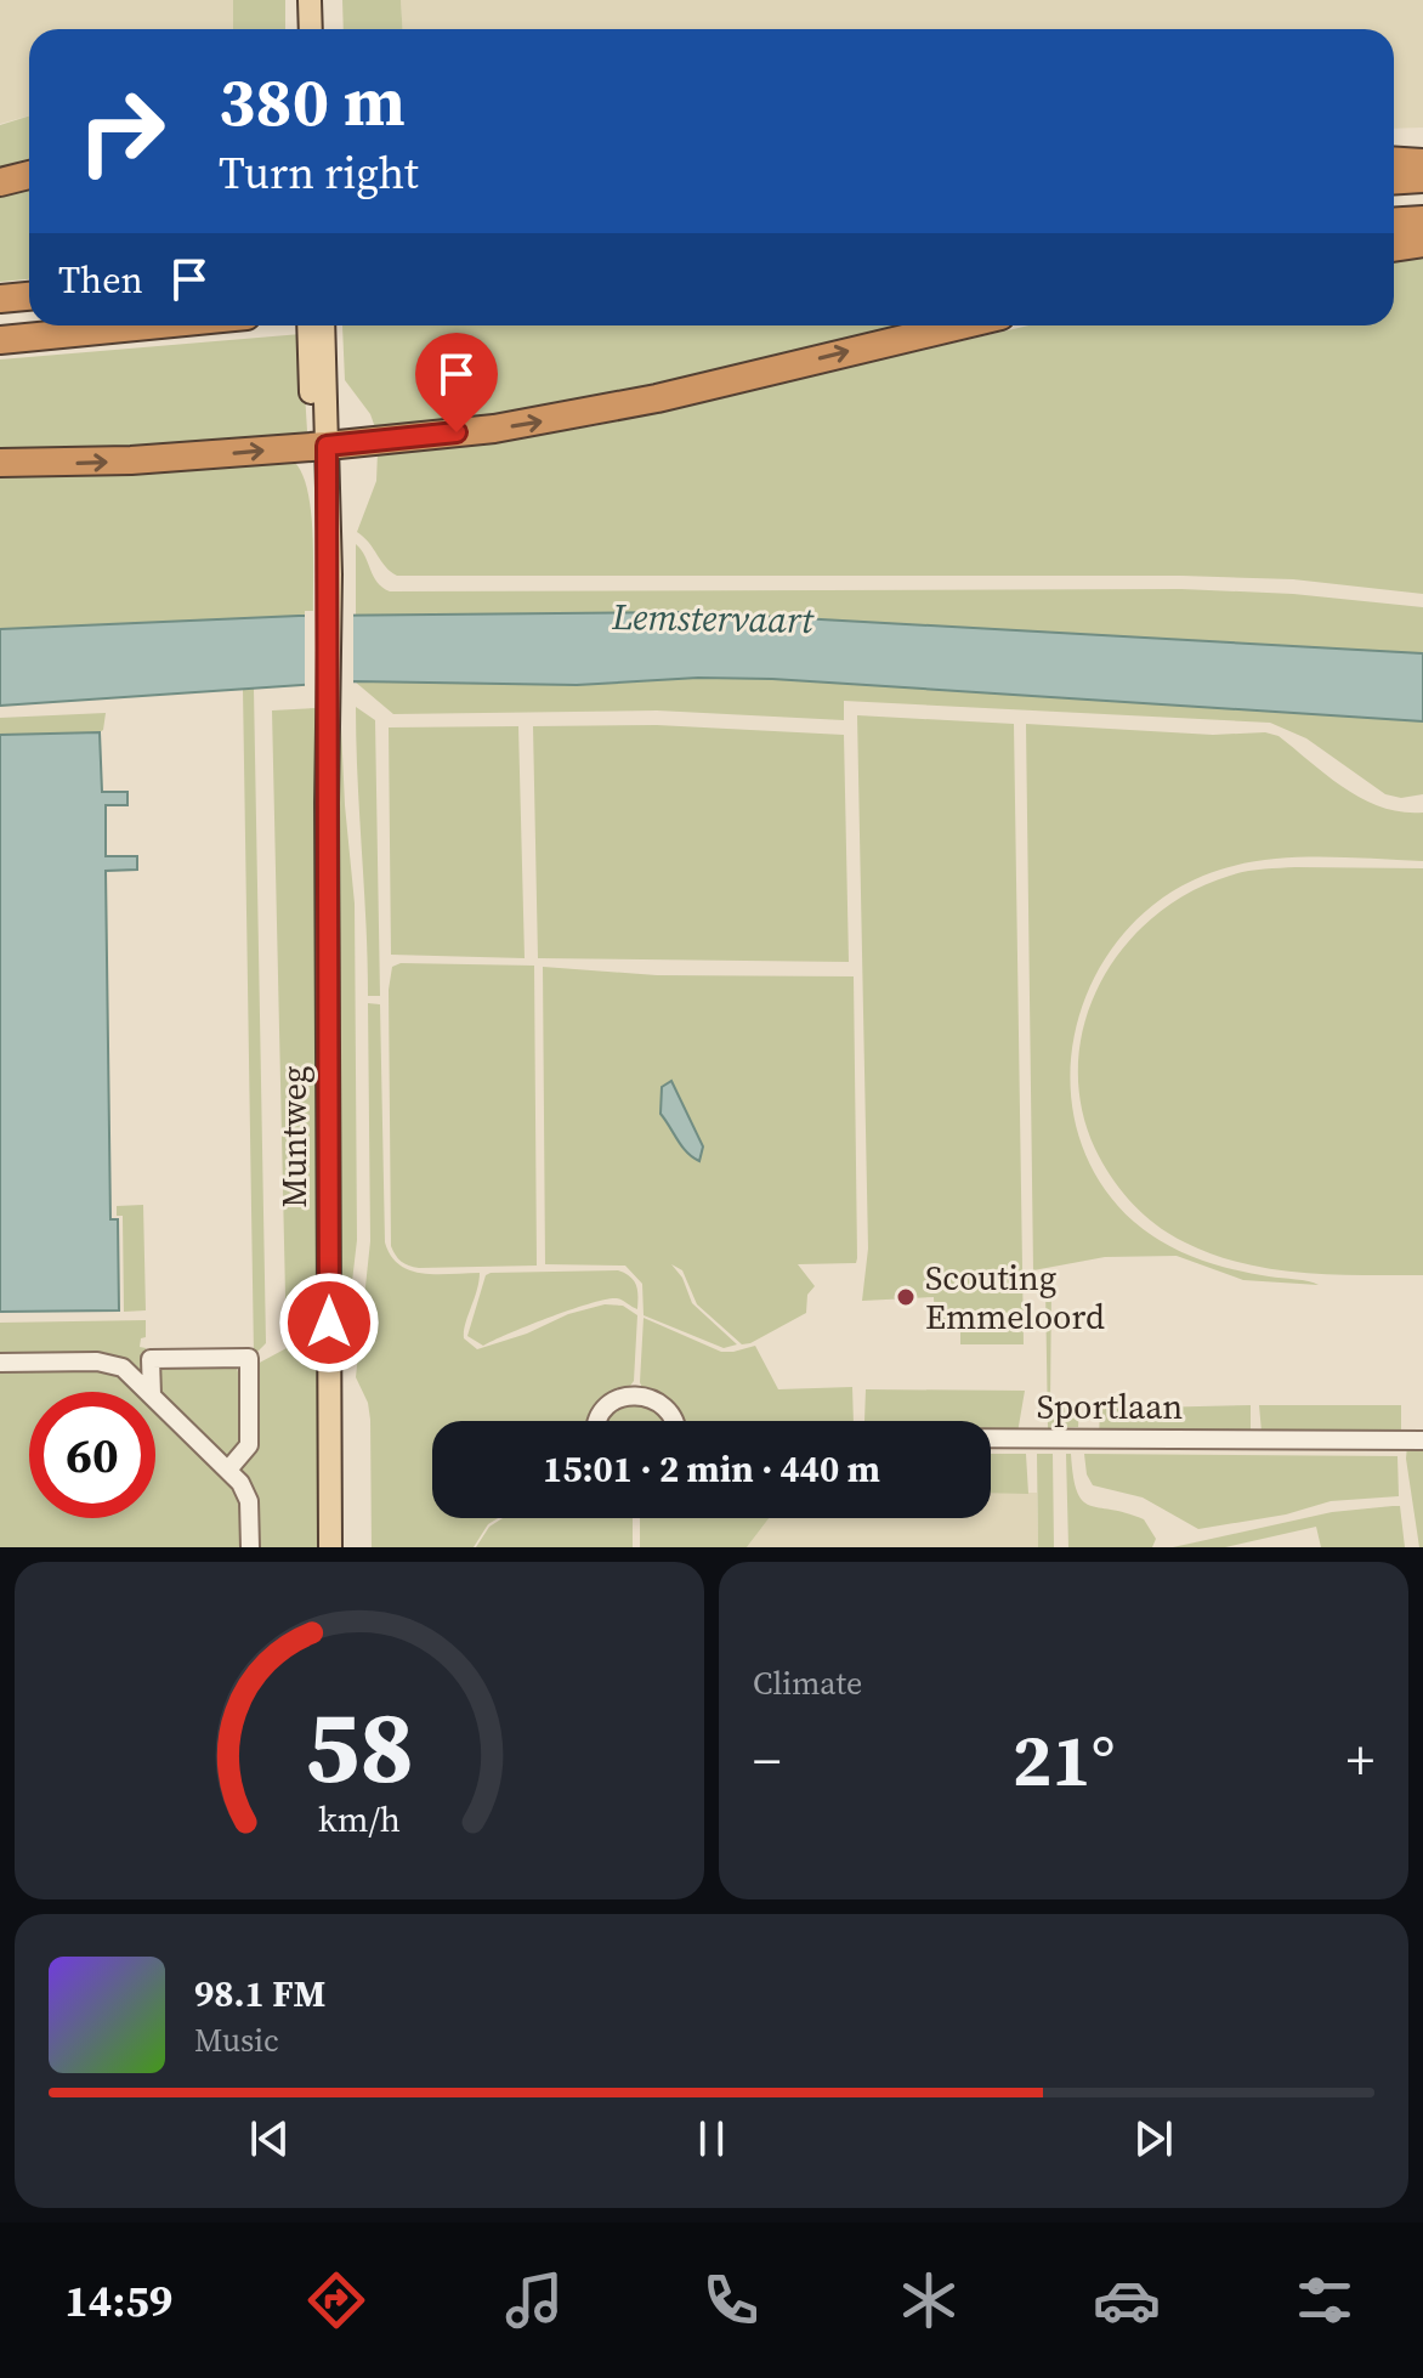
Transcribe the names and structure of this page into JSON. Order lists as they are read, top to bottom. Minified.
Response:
{"streets":{"main road":["Muntweg"],"street":["Sportlaan"]},"water":["Lemstervaart"],"places":["Scouting Emmeloord"],"page":{"turn":["380 m","Turn right"],"then":"Then","limit":"60","trip":"15:01 · 2 min · 440 m","tile":"Climate","heat":["−","21°","+"],"song":["98.1 FM","Music"],"tabs":"14:59","gauge":["58","km/h"]}}
